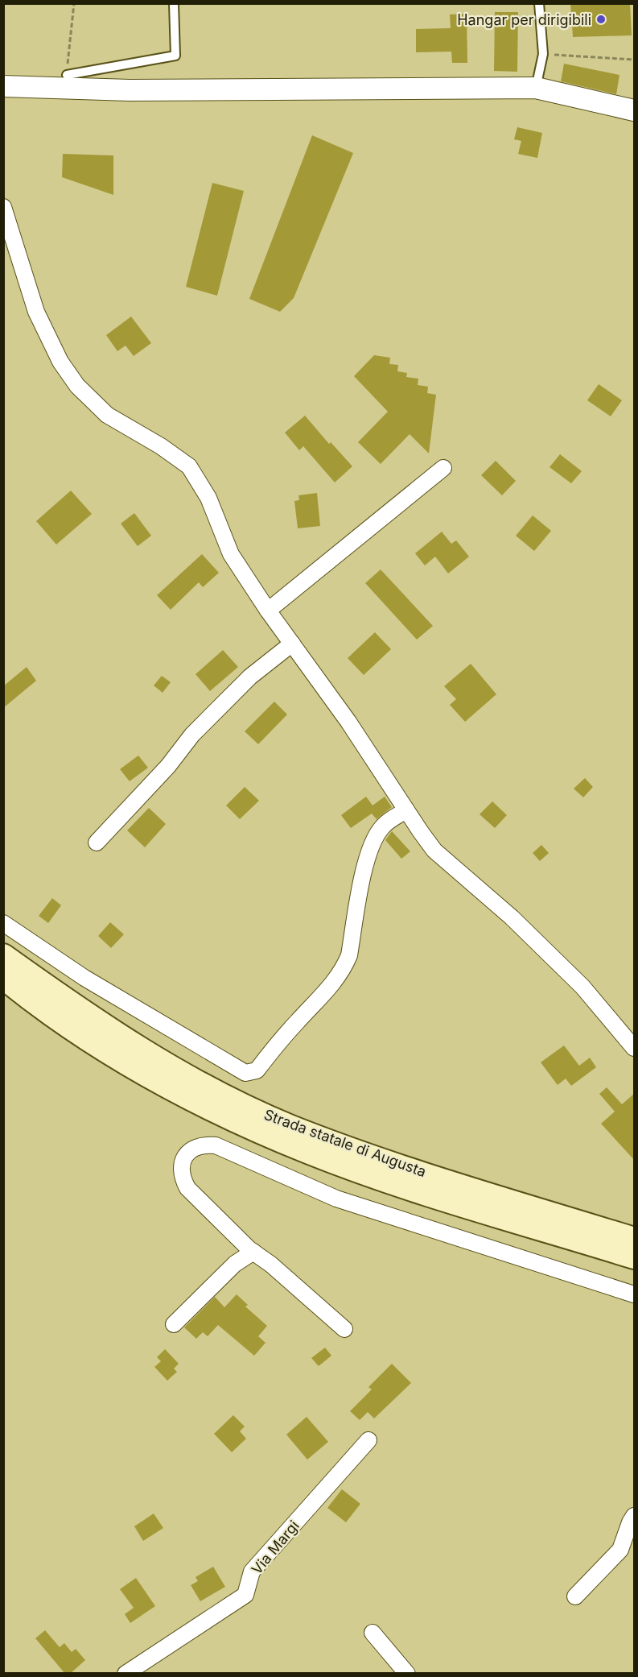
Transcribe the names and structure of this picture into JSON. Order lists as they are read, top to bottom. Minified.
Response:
{"streets":{"main road":["Strada statale di Augusta"],"street":["Via Margi"]},"places":["Hangar per dirigibili"]}
